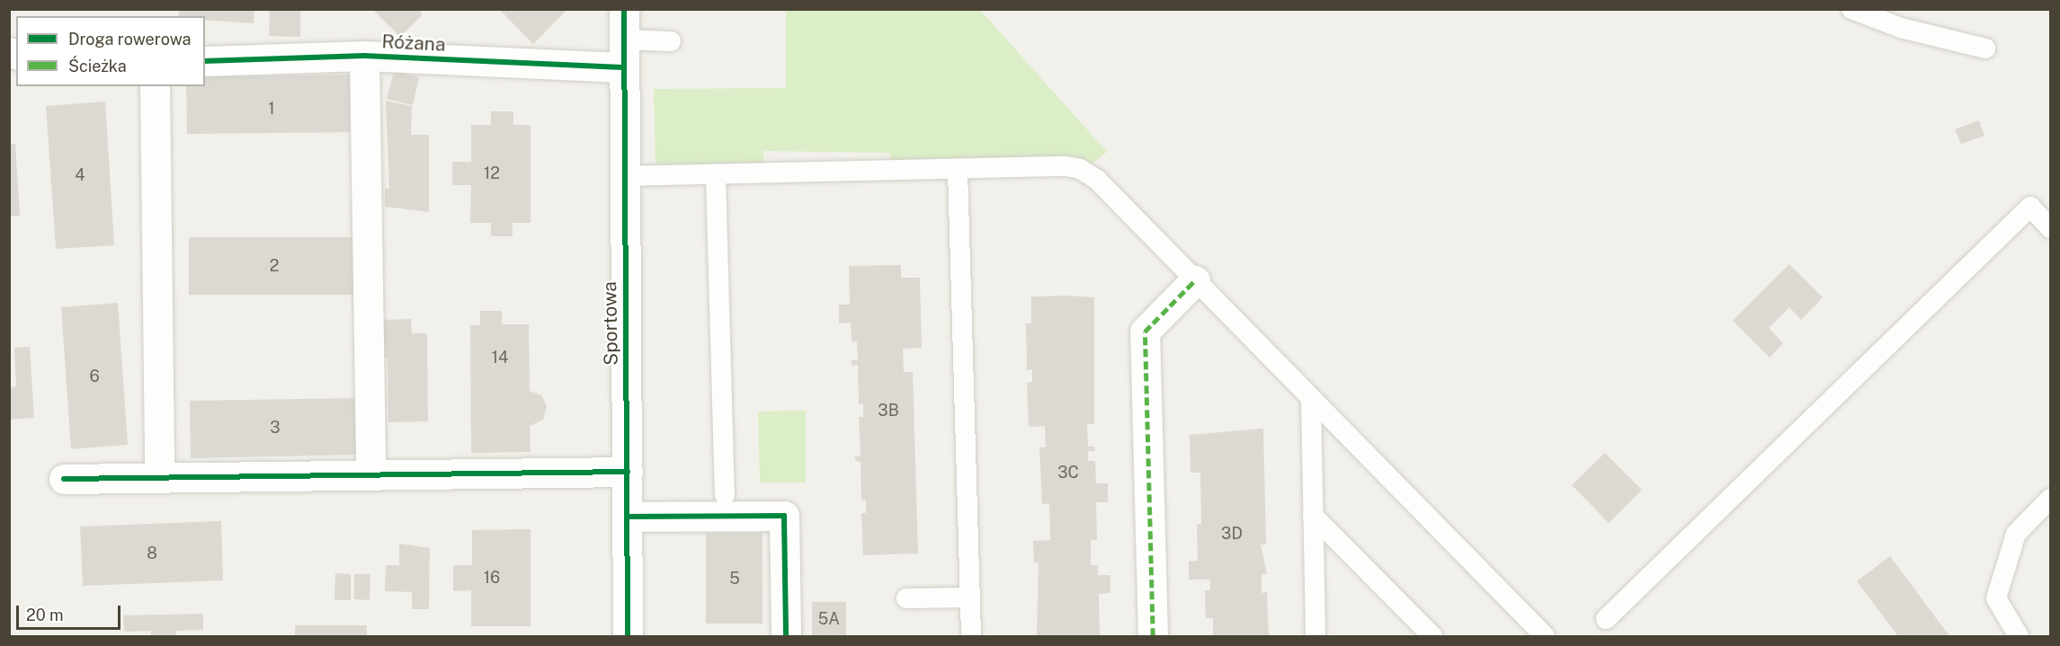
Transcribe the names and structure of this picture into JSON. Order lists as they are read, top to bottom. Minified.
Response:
{"streets":{"street":["Różana","Sportowa"]},"crossings":[["Różana","Sportowa"]],"house_numbers":["1","12","4","2","14","6","3B","3","3C","3D","8","16","5","5A"],"legend":["Droga rowerowa","Ścieżka"],"scale_bar":"20 m"}
